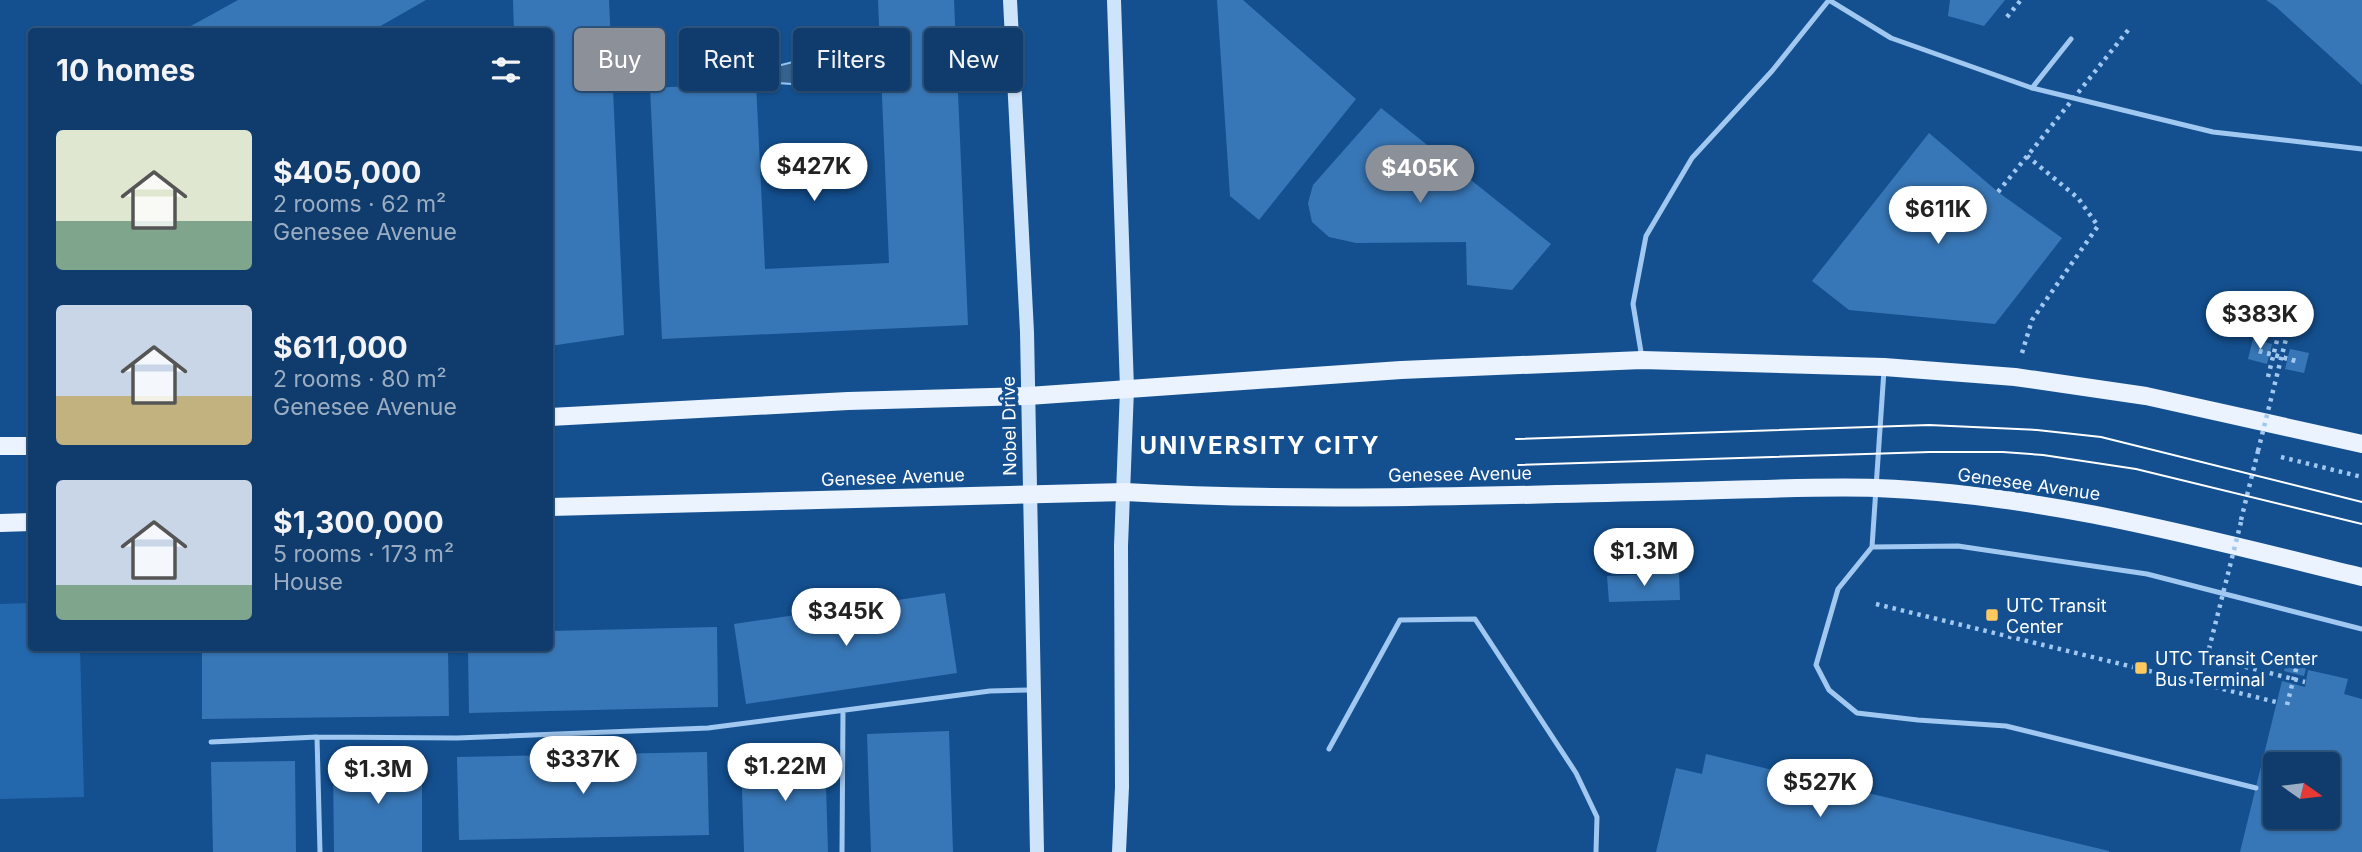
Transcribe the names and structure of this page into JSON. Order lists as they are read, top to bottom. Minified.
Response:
{"streets":{"main road":["Nobel Drive","Genesee Avenue"]},"crossings":[["Nobel Drive","Genesee Avenue"]],"districts":["UNIVERSITY CITY"],"places":{"transit":["UTC Transit Center","UTC Transit Center Bus Terminal"]},"north":"right","page":{"chip":["Buy","Rent","Filters","New"],"heading":"10 homes","list":[{"name":"$405,000","note":"2 rooms · 62 m² · Genesee Avenue"},{"name":"$611,000","note":"2 rooms · 80 m² · Genesee Avenue"},{"name":"$1,300,000","note":"5 rooms · 173 m² · House"}],"price":["$427K","$405K","$611K","$383K","$1.3M","$345K","$337K","$1.22M","$1.3M","$527K"]}}
